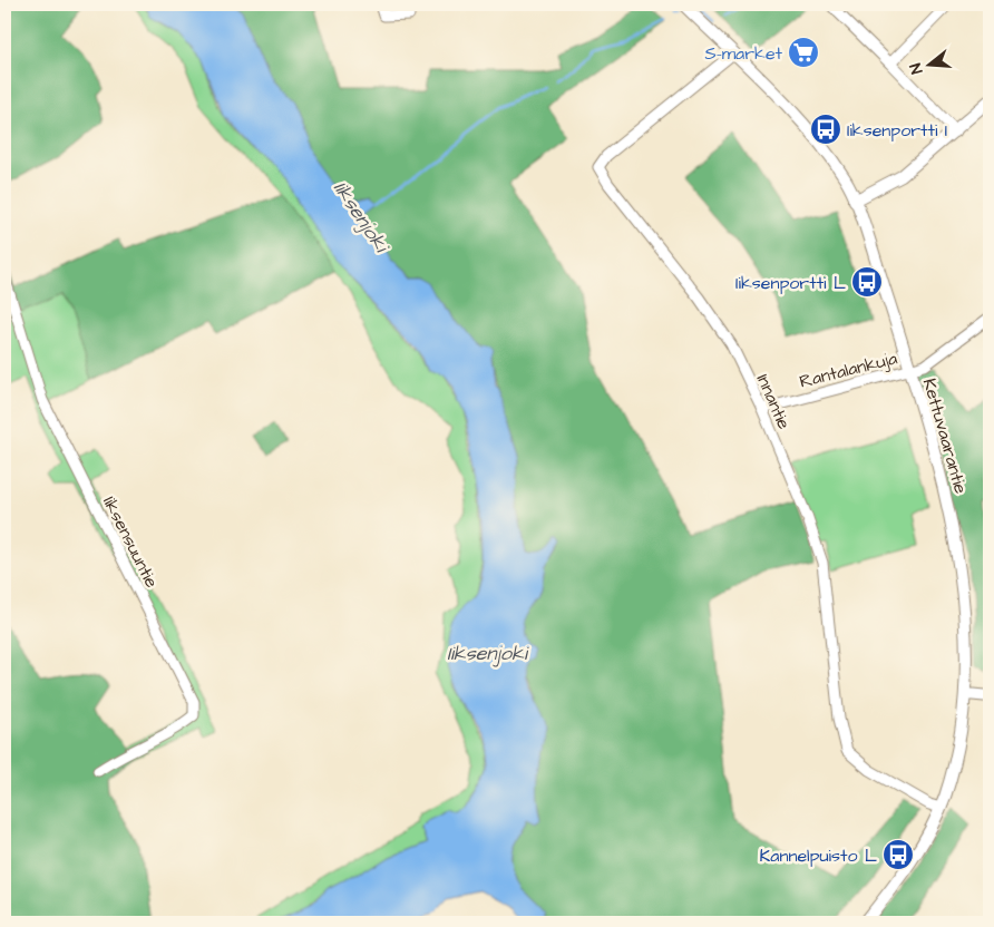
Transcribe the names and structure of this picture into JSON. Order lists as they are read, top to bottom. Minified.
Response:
{"streets":{"street":["Rantalankuja","Innantie","Kettuvaarantie","Iiksensuuntie"]},"crossings":[["Rantalankuja","Innantie"],["Rantalankuja","Kettuvaarantie"],["Innantie","Kettuvaarantie"]],"water":["Iiksenjoki"],"places":{"supermarket":["S-market"],"bus stop":["Iiksenportti I","Iiksenportti L","Kannelpuisto L"]},"north":"left"}
